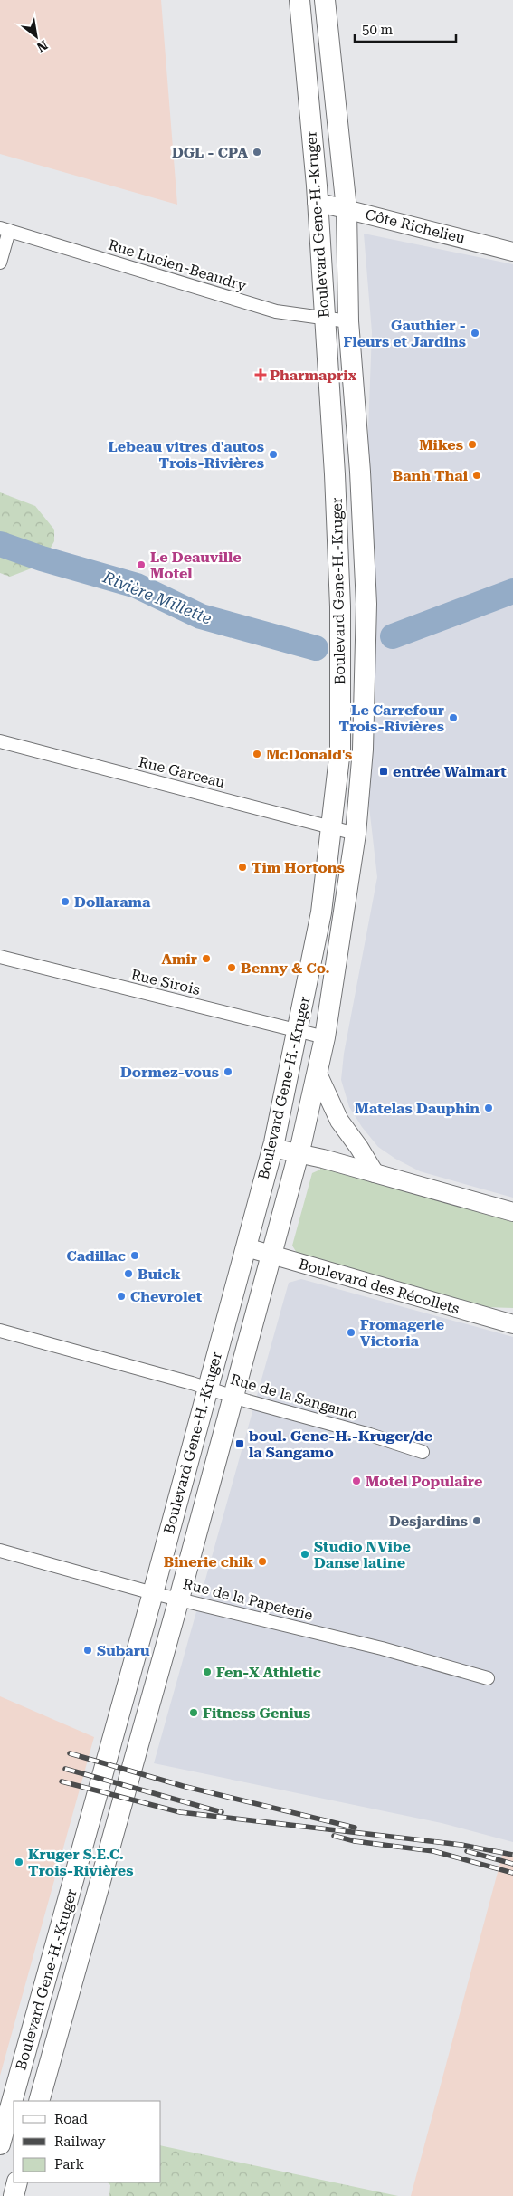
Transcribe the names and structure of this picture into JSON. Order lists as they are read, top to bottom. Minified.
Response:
{"streets":{"main road":["Boulevard Gene-H.-Kruger","Côte Richelieu","Boulevard des Récollets"],"street":["Rue Lucien-Beaudry","Rue Garceau","Rue Sirois","Rue de la Sangamo","Rue de la Papeterie"]},"crossings":[["Boulevard Gene-H.-Kruger","Côte Richelieu"],["Boulevard Gene-H.-Kruger","Rue Lucien-Beaudry"],["Boulevard Gene-H.-Kruger","Rue Garceau"],["Boulevard Gene-H.-Kruger","Rue Sirois"],["Boulevard Gene-H.-Kruger","Boulevard des Récollets"],["Boulevard Gene-H.-Kruger","Rue de la Sangamo"],["Boulevard Gene-H.-Kruger","Rue de la Papeterie"]],"water":["Rivière Millette"],"places":{"other":["DGL - CPA","Gauthier - Fleurs et Jardins","Mikes","Lebeau vitres d'autos Trois-Rivières","Banh Thai","Le Deauville Motel","Le Carrefour Trois-Rivières","McDonald's","Tim Hortons","Dollarama","Amir","Benny & Co.","Dormez-vous","Matelas Dauphin","Cadillac","Buick","Chevrolet","Fromagerie Victoria","Motel Populaire","Desjardins","Studio NVibe Danse latine","Binerie chik","Subaru","Fen-X Athletic","Fitness Genius","Kruger S.E.C. Trois-Rivières"],"health":["Pharmaprix"],"transit":["entrée Walmart","boul. Gene-H.-Kruger/de la Sangamo"]},"legend":["Road","Railway","Park"],"scale_bar":"50 m","north":"bottom right"}
